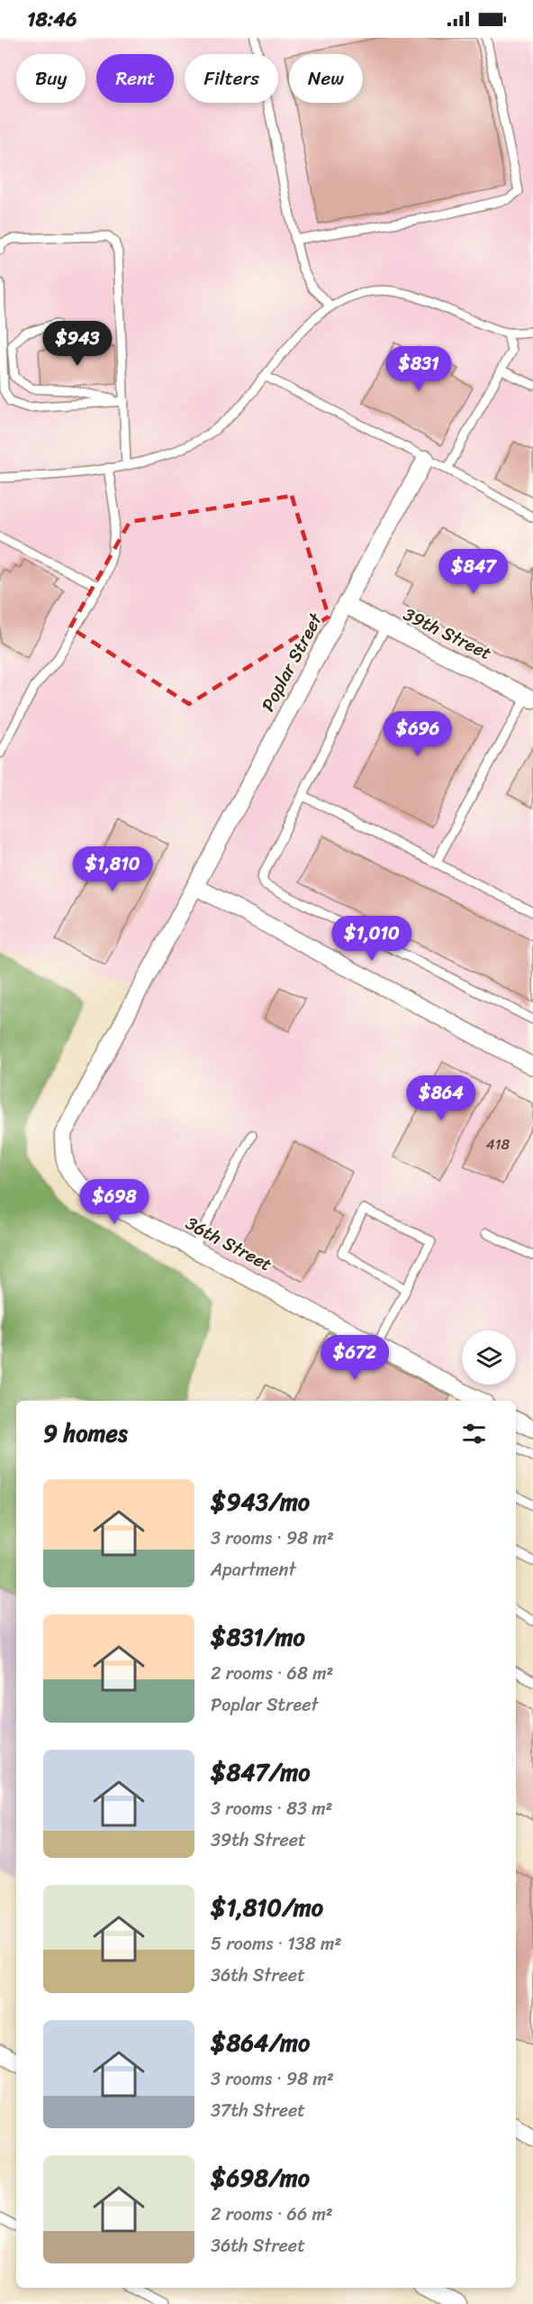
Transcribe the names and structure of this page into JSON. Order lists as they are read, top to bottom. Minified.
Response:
{"streets":{"street":["39th Street","Poplar Street","36th Street"]},"crossings":[["39th Street","Poplar Street"],["Poplar Street","36th Street"]],"house_numbers":["418"],"page":{"status":"18:46","chip":["Buy","Rent","Filters","New"],"price":["$943","$831","$847","$696","$1,810","$1,010","$864","$698","$672"],"heading":"9 homes","list":[{"name":"$943/mo","note":"3 rooms · 98 m² · Apartment"},{"name":"$831/mo","note":"2 rooms · 68 m² · Poplar Street"},{"name":"$847/mo","note":"3 rooms · 83 m² · 39th Street"},{"name":"$1,810/mo","note":"5 rooms · 138 m² · 36th Street"},{"name":"$864/mo","note":"3 rooms · 98 m² · 37th Street"},{"name":"$698/mo","note":"2 rooms · 66 m² · 36th Street"}]}}
